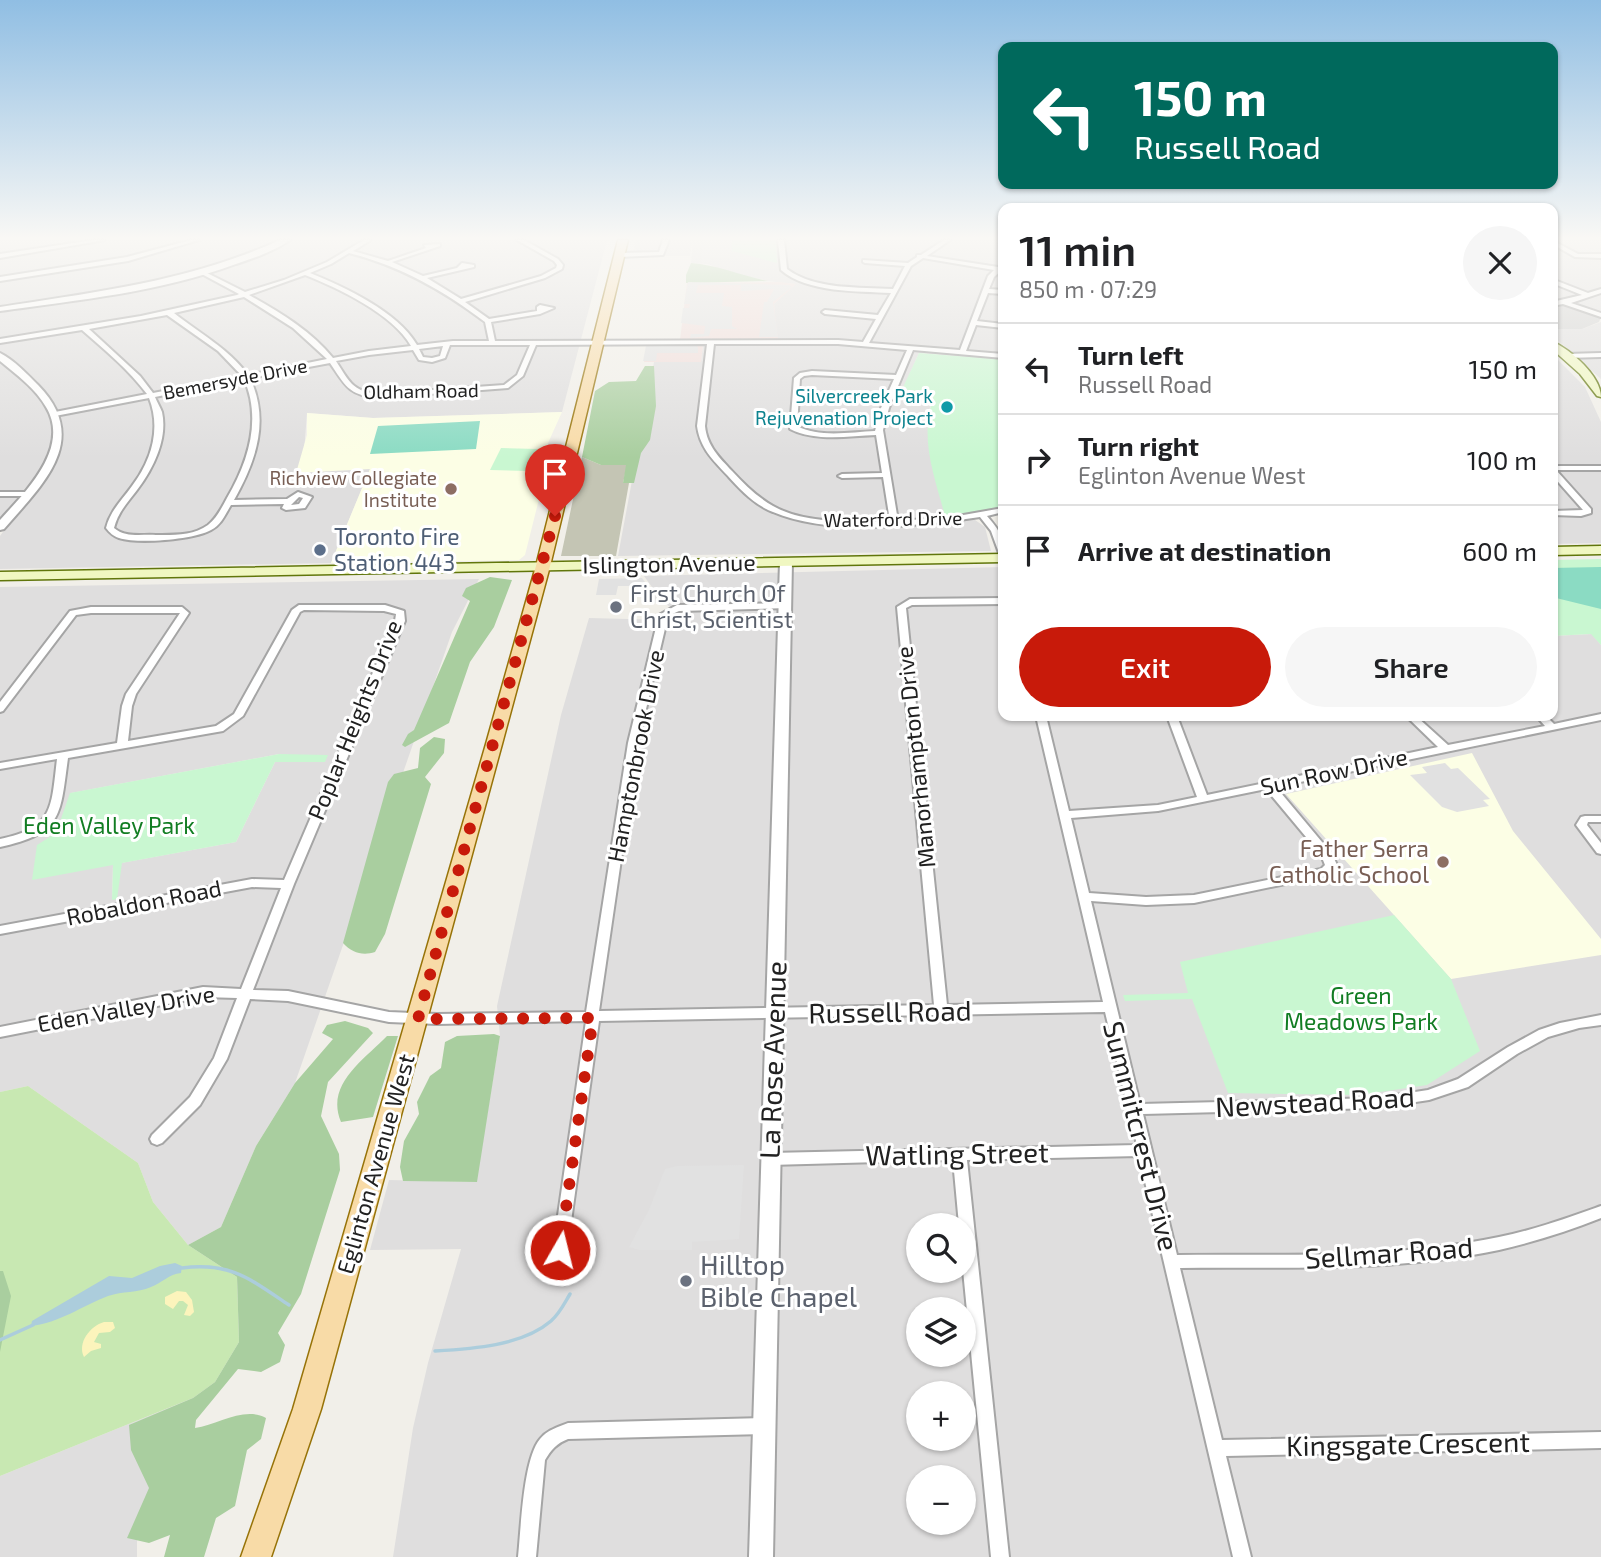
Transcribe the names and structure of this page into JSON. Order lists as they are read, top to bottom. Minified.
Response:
{"streets":{"main road":["Islington Avenue","Eglinton Avenue West"],"street":["Bemersyde Drive","Oldham Road","Waterford Drive","Poplar Heights Drive","Hamptonbrook Drive","Manorhampton Drive","Sun Row Drive","Robaldon Road","Eden Valley Drive","Russell Road","La Rose Avenue","Newstead Road","Summitcrest Drive","Watling Street","Sellmar Road","Kingsgate Crescent"]},"crossings":[["Bemersyde Drive","Oldham Road"],["Bemersyde Drive","Waterford Drive"],["Bemersyde Drive","Eglinton Avenue West"],["Islington Avenue","La Rose Avenue"],["Islington Avenue","Eglinton Avenue West"],["Poplar Heights Drive","Robaldon Road"],["Poplar Heights Drive","Eden Valley Drive"],["Hamptonbrook Drive","Russell Road"],["Hamptonbrook Drive","La Rose Avenue"],["Manorhampton Drive","Russell Road"],["Sun Row Drive","Summitcrest Drive"],["Eden Valley Drive","Russell Road"],["Eden Valley Drive","Eglinton Avenue West"],["Russell Road","La Rose Avenue"],["Russell Road","Summitcrest Drive"],["Russell Road","Eglinton Avenue West"],["La Rose Avenue","Watling Street"],["Newstead Road","Summitcrest Drive"],["Summitcrest Drive","Watling Street"],["Summitcrest Drive","Sellmar Road"],["Summitcrest Drive","Kingsgate Crescent"]],"parks":["Eden Valley Park","Green Meadows Park"],"places":["Silvercreek Park Rejuvenation Project","Richview Collegiate Institute","Toronto Fire Station 443","First Church Of Christ, Scientist","Father Serra Catholic School","Hilltop Bible Chapel"],"page":{"turn":["150 m","Russell Road"],"heading":["11 min","850 m · 07:29"],"list":[{"name":"Turn left","note":"Russell Road","value":"150 m"},{"name":"Turn right","note":"Eglinton Avenue West","value":"100 m"},{"name":"Arrive at destination","value":"600 m"}],"buttons":["Exit","Share"],"map_buttons":["+","−"]}}
